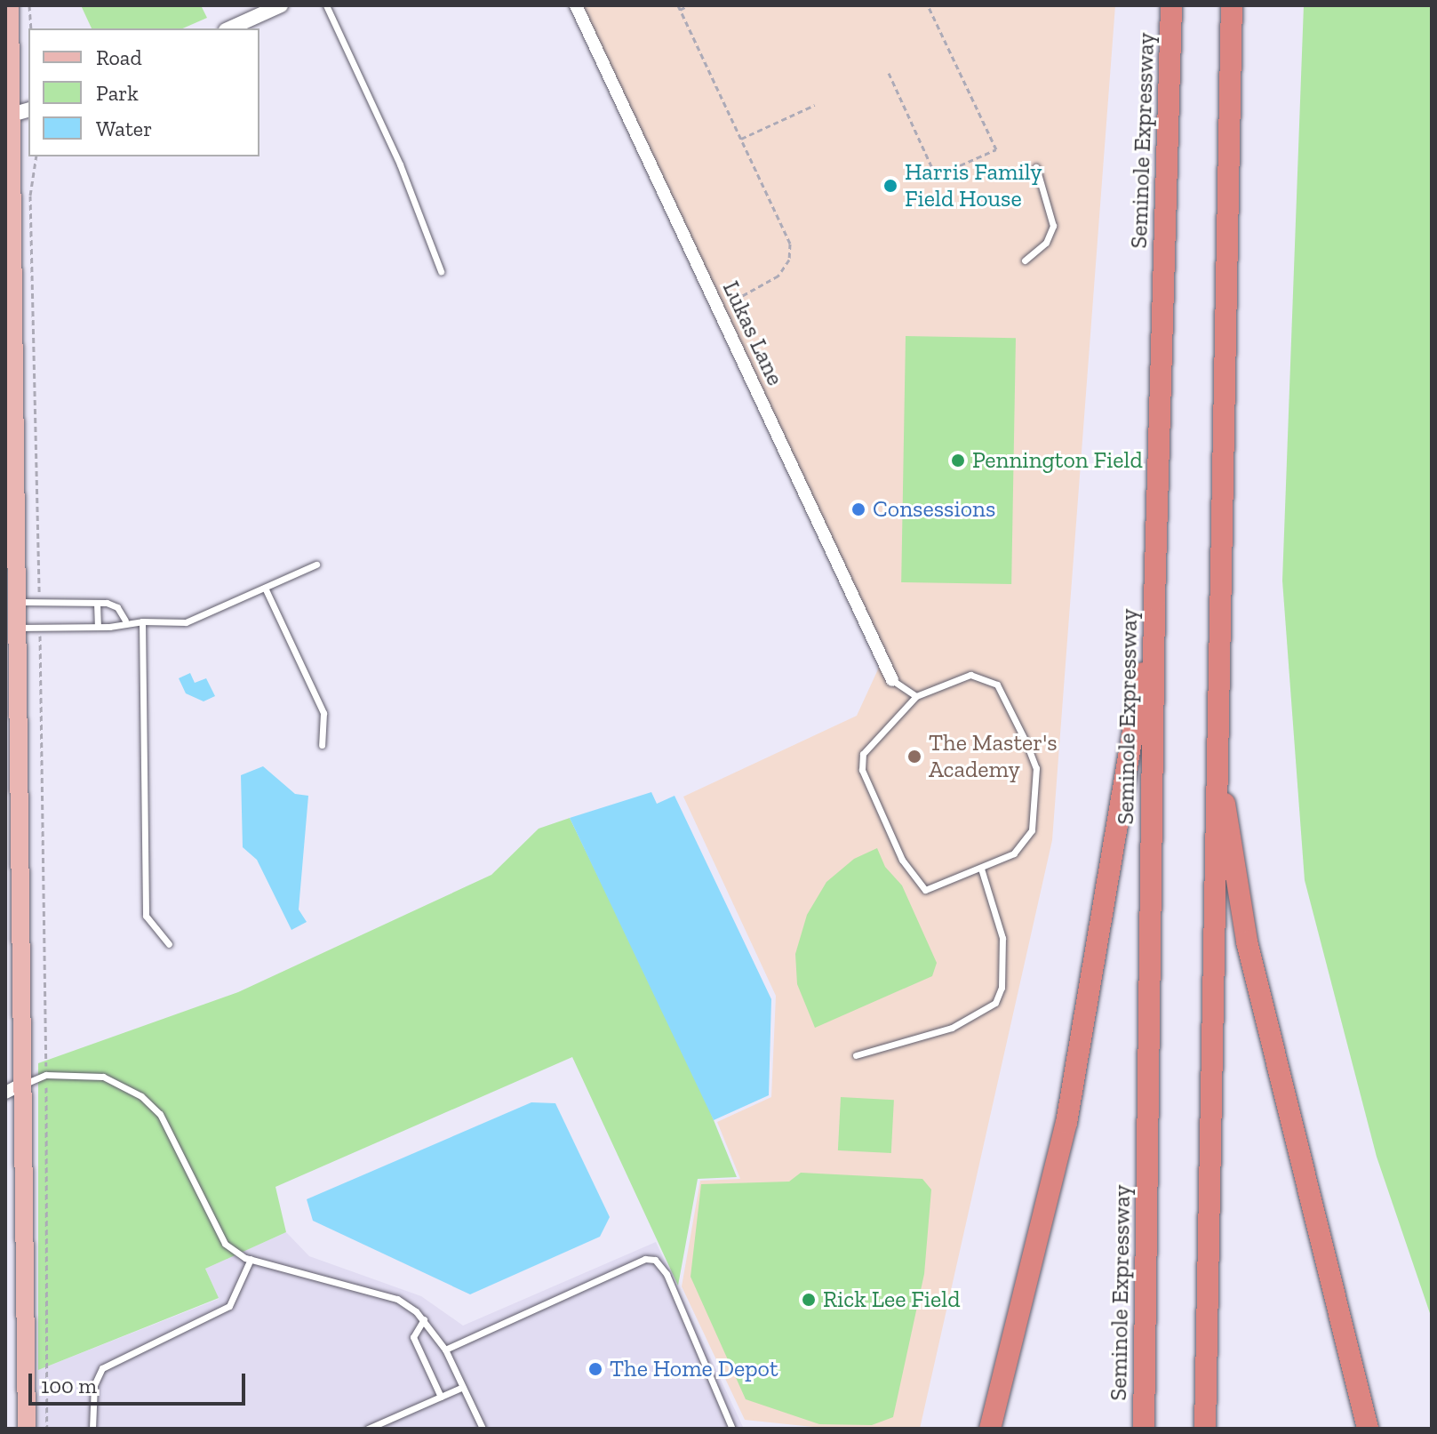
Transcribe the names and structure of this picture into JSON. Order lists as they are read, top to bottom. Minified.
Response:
{"streets":{"highway":["Seminole Expressway"],"street":["Lukas Lane"]},"places":["Harris Family Field House","Pennington Field","Consessions","The Master's Academy","Rick Lee Field","The Home Depot"],"legend":["Road","Park","Water"],"scale_bar":"100 m"}
